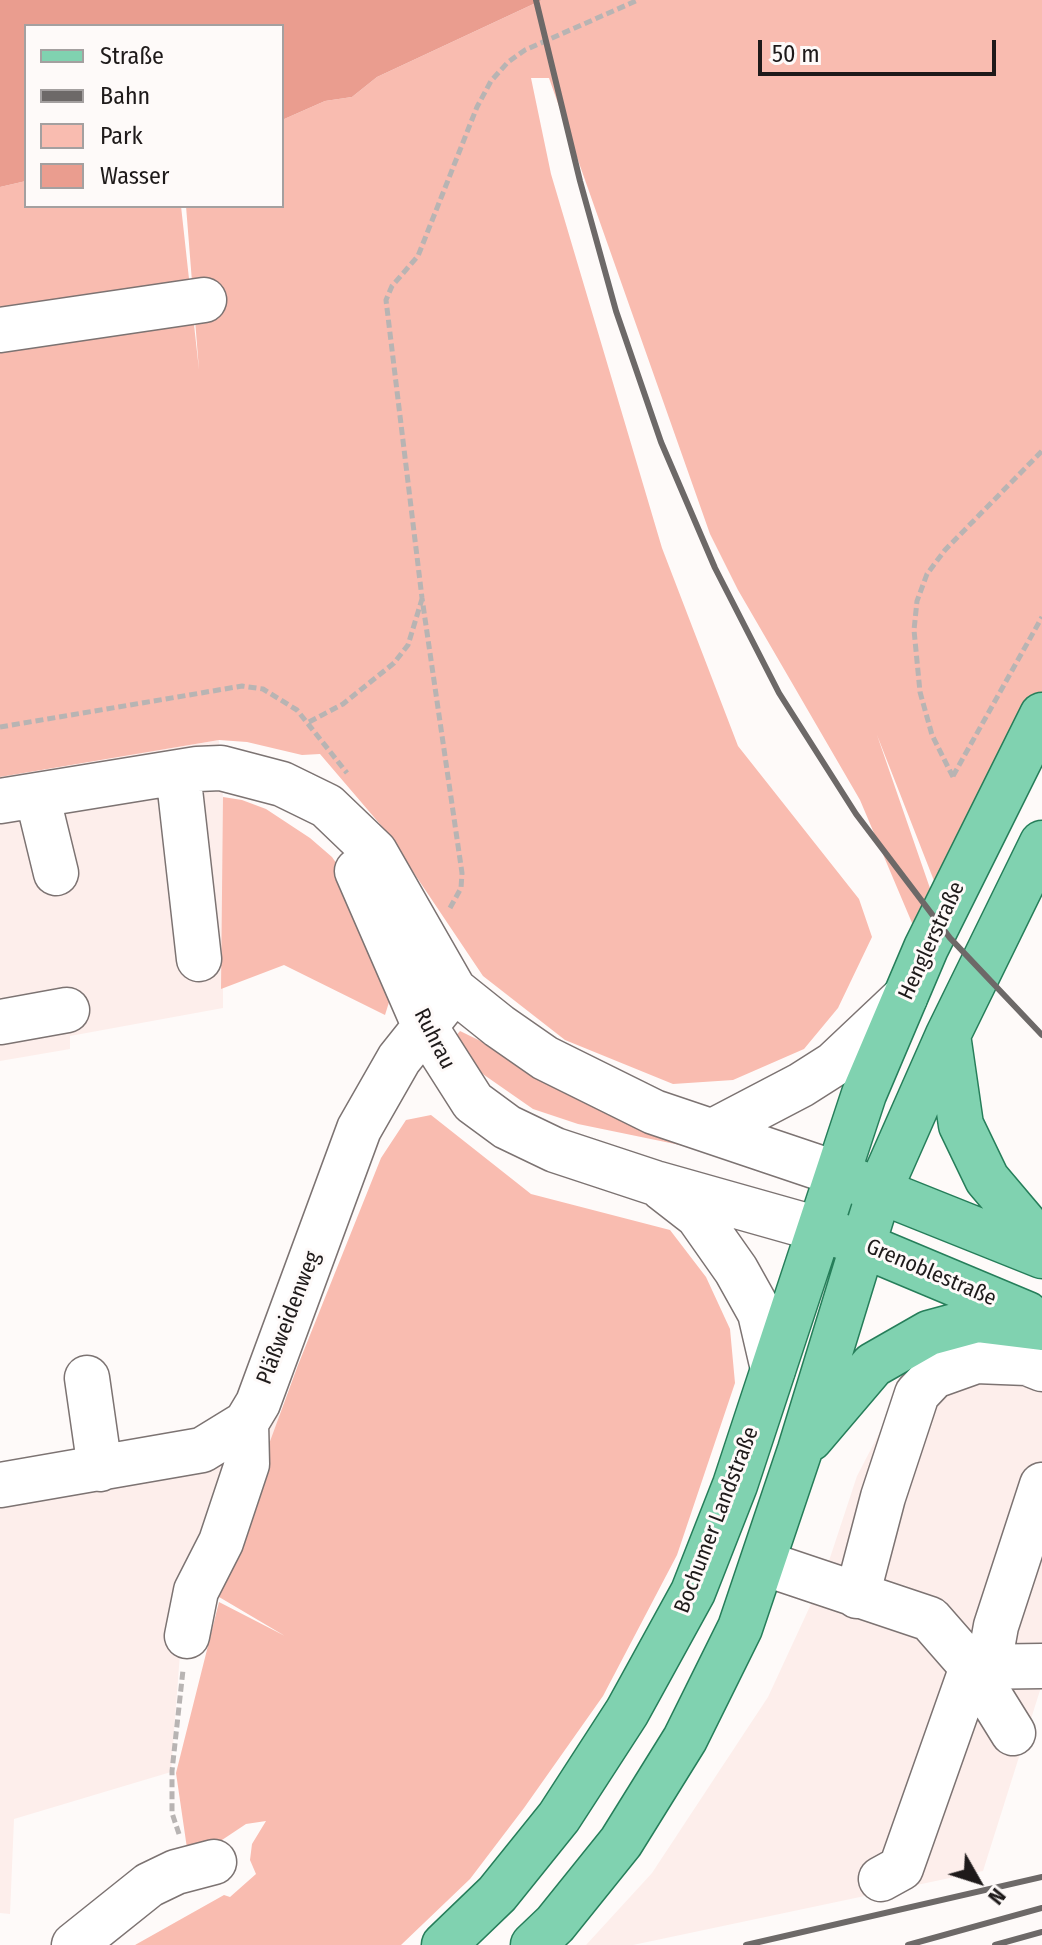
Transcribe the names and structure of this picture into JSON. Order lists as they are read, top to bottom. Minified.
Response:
{"streets":{"main road":["Henglerstraße","Grenoblestraße","Bochumer Landstraße"],"street":["Ruhrau","Pläßweidenweg"]},"crossings":[["Henglerstraße","Ruhrau"],["Henglerstraße","Bochumer Landstraße"],["Ruhrau","Grenoblestraße"],["Ruhrau","Pläßweidenweg"],["Ruhrau","Bochumer Landstraße"],["Grenoblestraße","Bochumer Landstraße"]],"legend":["Straße","Bahn","Park","Wasser"],"scale_bar":"50 m","north":"bottom right"}
